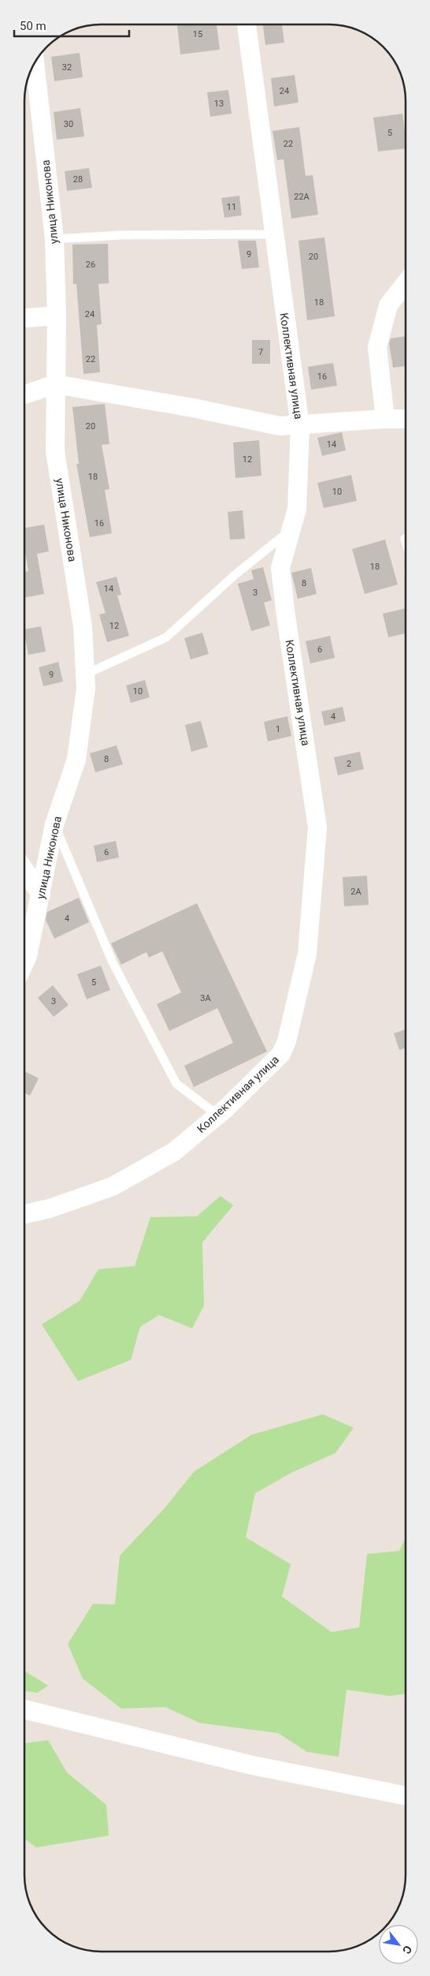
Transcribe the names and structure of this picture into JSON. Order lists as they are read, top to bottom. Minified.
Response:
{"streets":{"street":["улица Никонова","Коллективная улица"]},"house_numbers":["15","32","24","13","30","5","22","28","22А","11","9","20","26","18","24","7","22","16","20","14","12","18","10","16","18","8","14","3","12","6","9","10","4","1","8","2","6","2А","4","5","3А","3"],"scale_bar":"50 m","north":"bottom right"}
